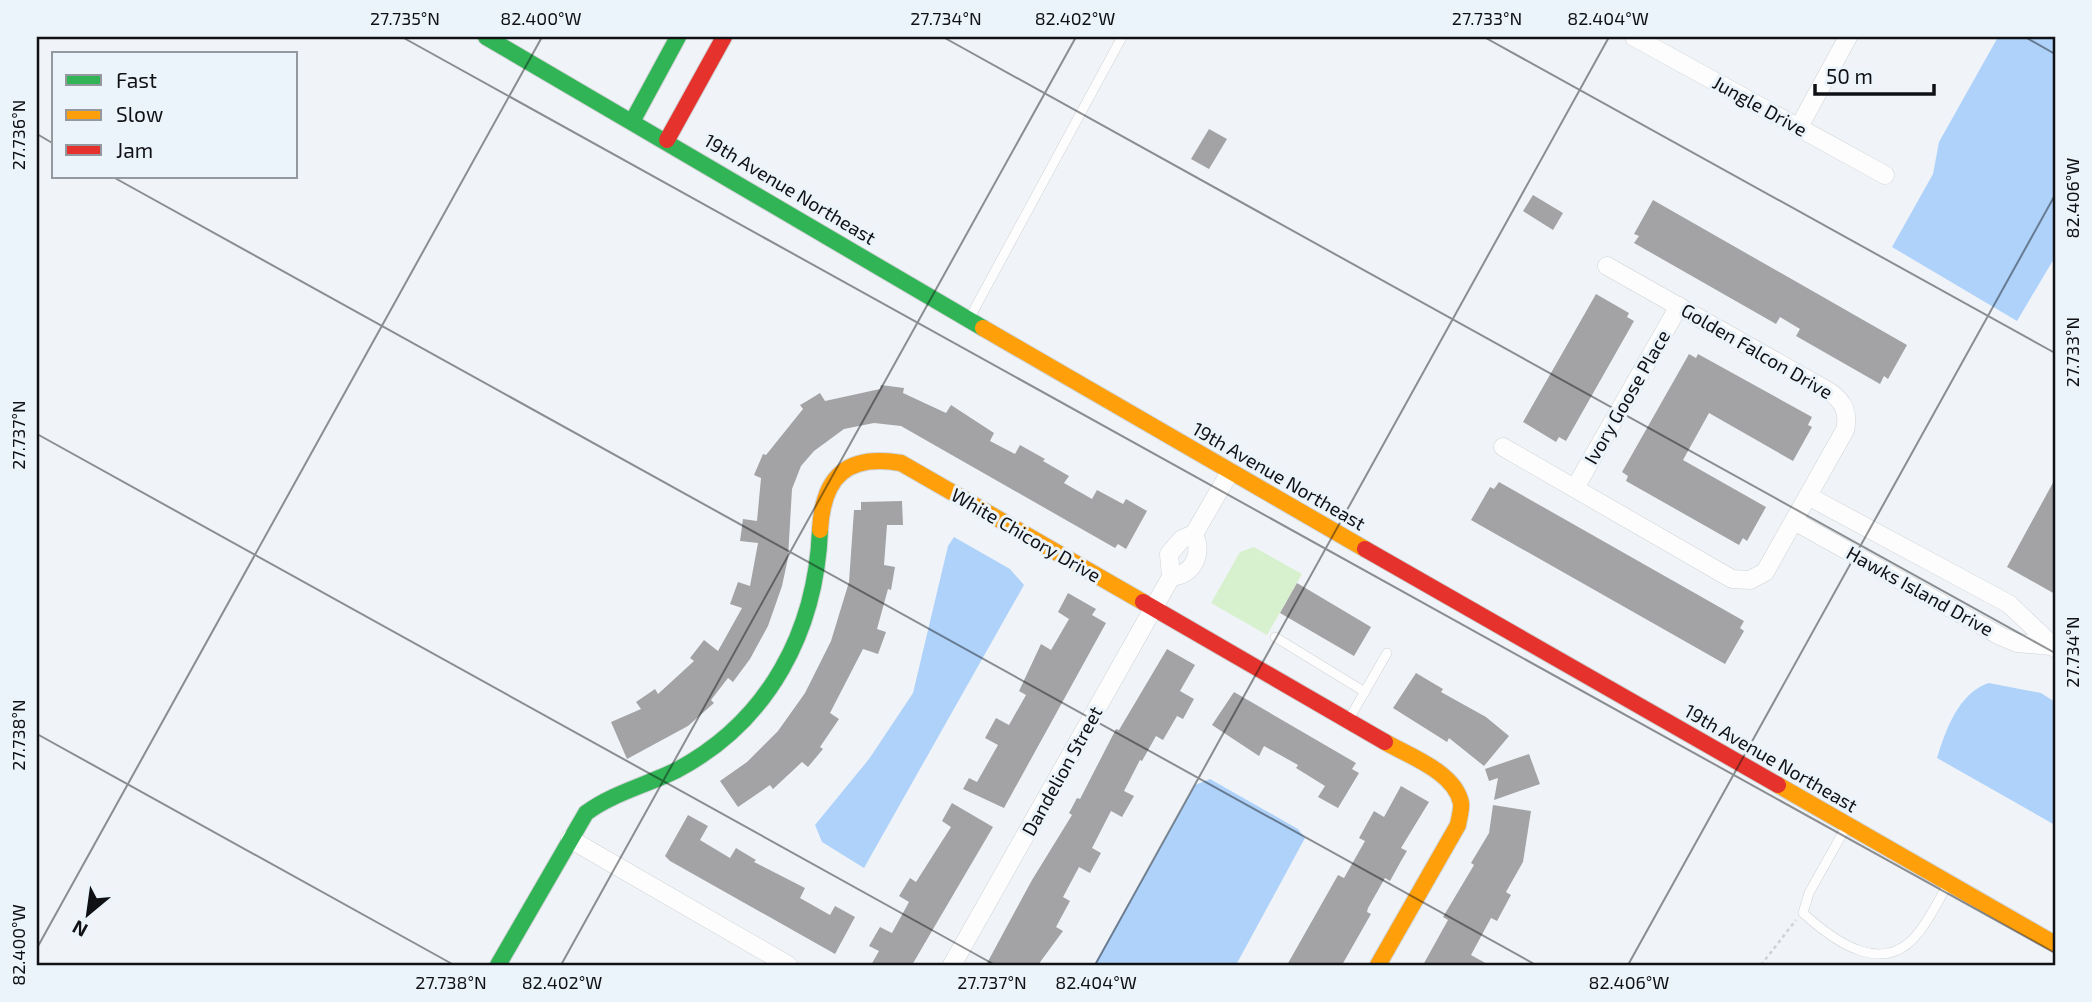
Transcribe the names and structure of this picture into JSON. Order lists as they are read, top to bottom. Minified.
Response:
{"streets":{"street":["Jungle Drive","19th Avenue Northeast","Golden Falcon Drive","Ivory Goose Place","White Chicory Drive","Hawks Island Drive","Dandelion Street"]},"crossings":[["19th Avenue Northeast","Dandelion Street"],["Golden Falcon Drive","Ivory Goose Place"],["Golden Falcon Drive","Hawks Island Drive"],["White Chicory Drive","Dandelion Street"]],"legend":["Fast","Slow","Jam"],"scale_bar":"50 m","north":"bottom left","coordinates":["27.735°N","82.400°W","27.734°N","82.402°W","27.733°N","82.404°W","27.736°N","82.406°W","27.737°N","27.738°N"]}
